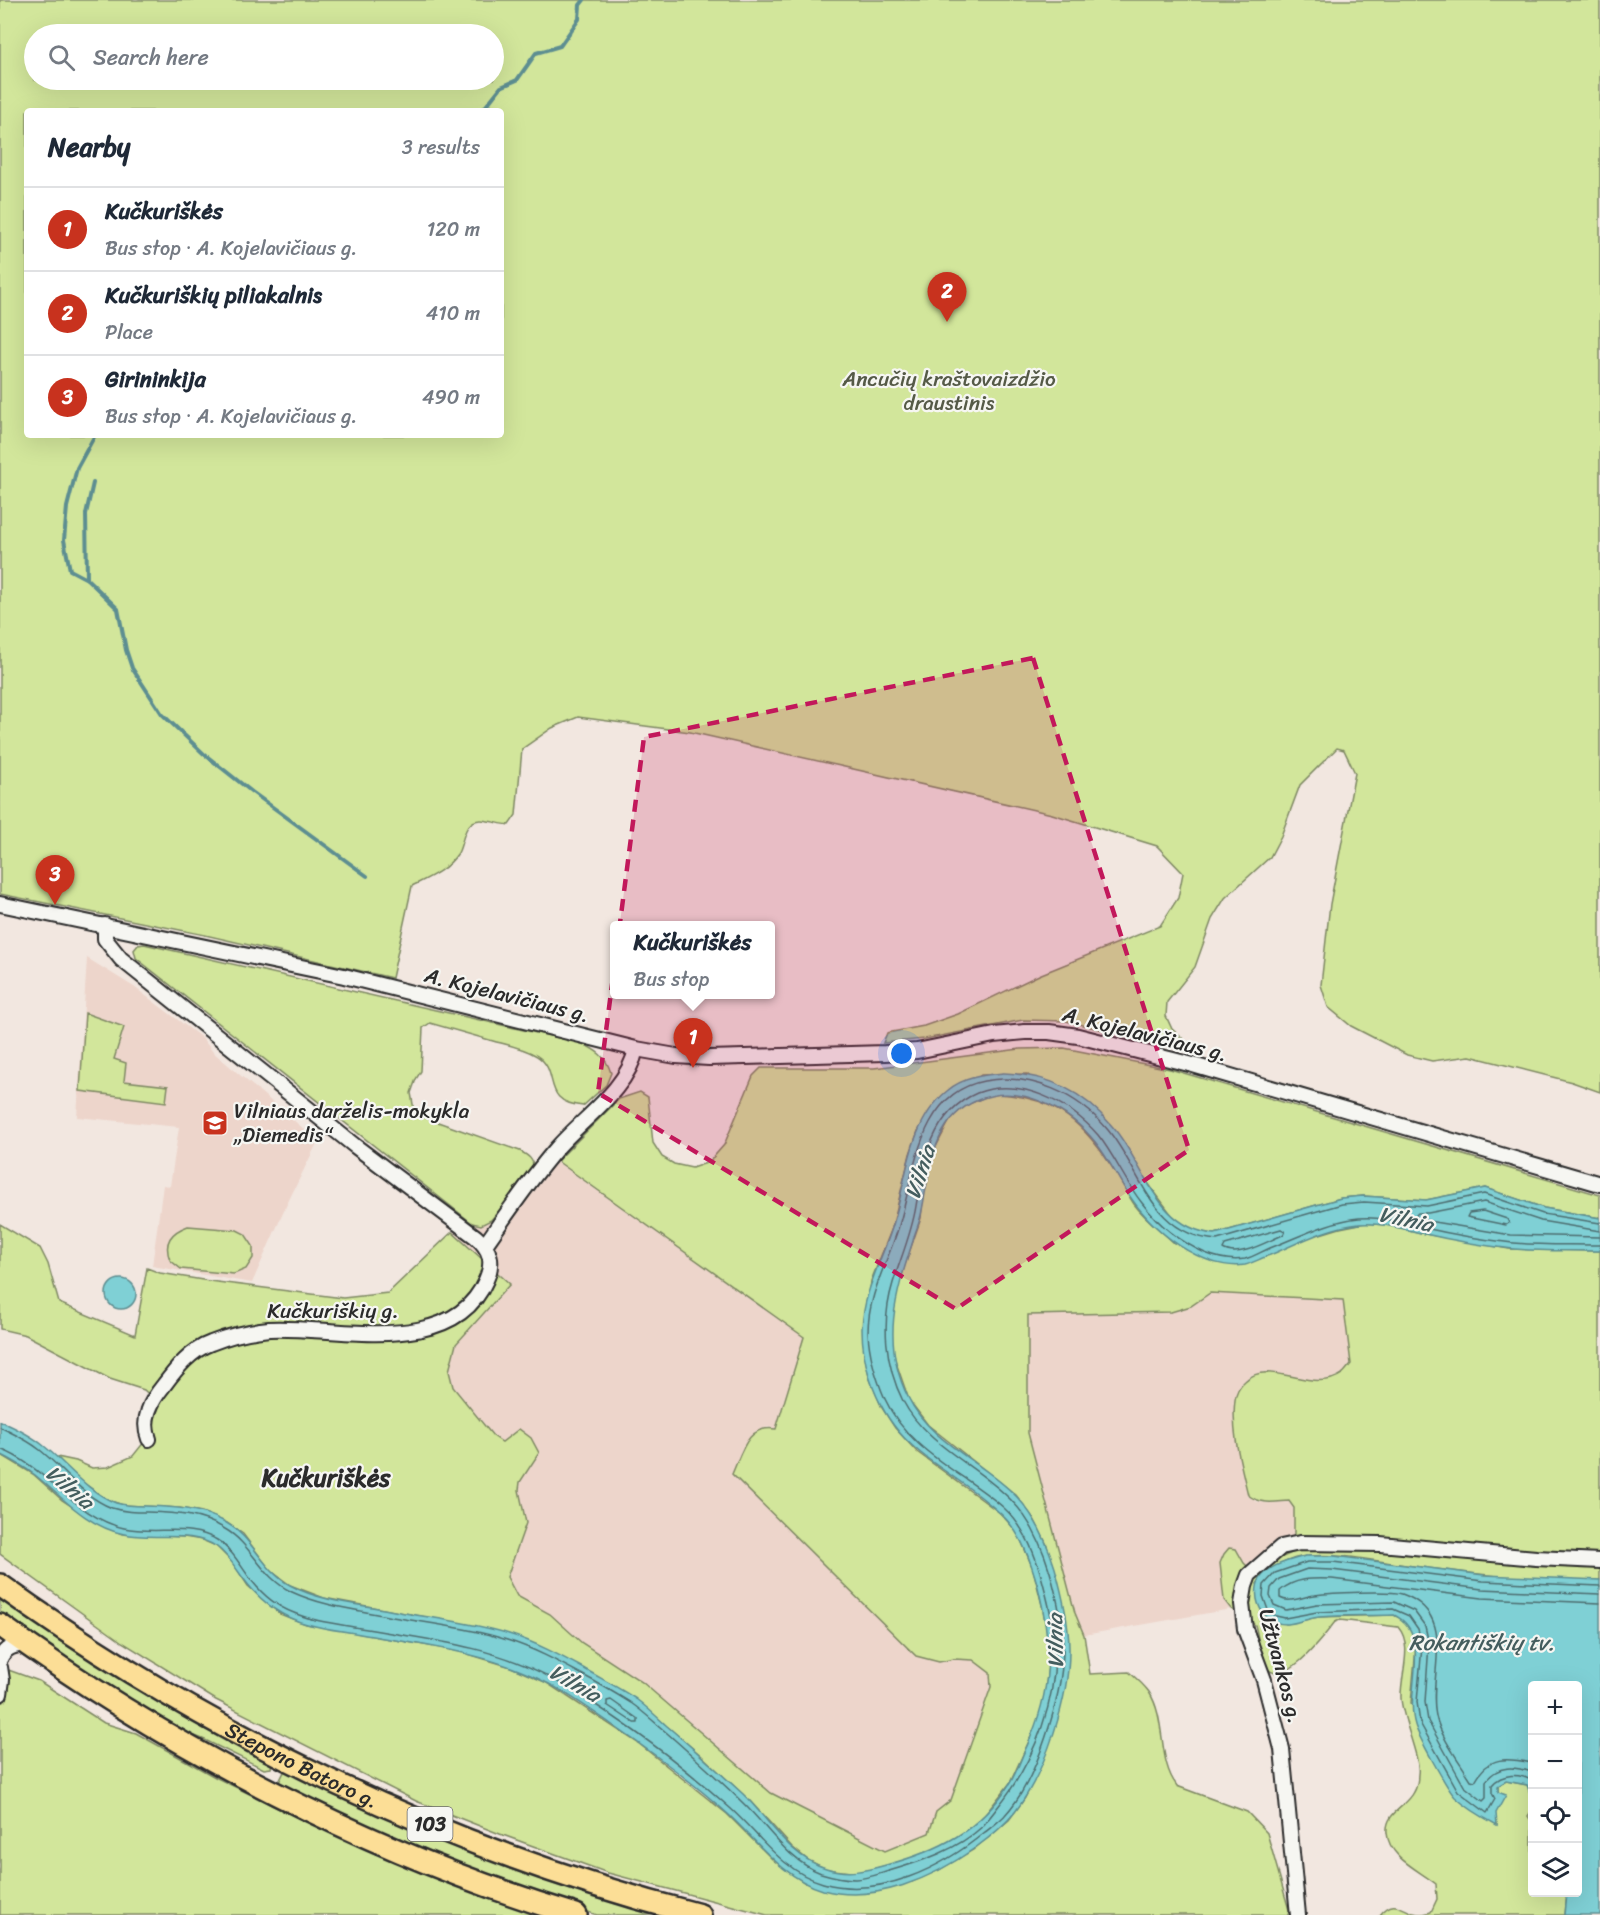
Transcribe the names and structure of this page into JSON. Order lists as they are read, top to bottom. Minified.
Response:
{"streets":{"main road":["Stepono Batoro g.","103"],"street":["A. Kojelavičiaus g.","Kučkuriškių g.","Užtvankos g."]},"districts":["Kučkuriškės"],"water":["Vilnia","Rokantiškių tv."],"parks":["Ancučių kraštovaizdžio draustinis"],"places":{"school or university":["Vilniaus darželis-mokykla „Diemedis“"]},"page":{"search":"Search here","heading":["Nearby","3 results"],"list":[{"mark":"1","name":"Kučkuriškės","note":"Bus stop · A. Kojelavičiaus g.","value":"120 m"},{"mark":"2","name":"Kučkuriškių piliakalnis","note":"Place","value":"410 m"},{"mark":"3","name":"Girininkija","note":"Bus stop · A. Kojelavičiaus g.","value":"490 m"}],"pins":["2","3","1"],"popup":["Kučkuriškės","Bus stop"],"map_buttons":["+","−"]}}
